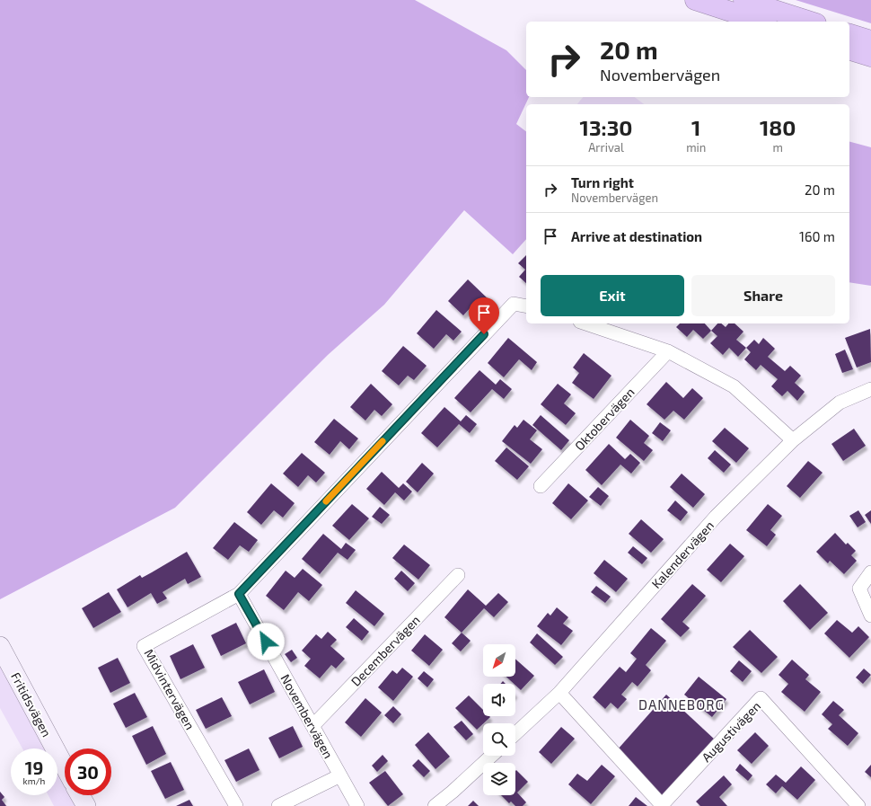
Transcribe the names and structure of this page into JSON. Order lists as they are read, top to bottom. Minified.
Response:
{"streets":{"street":["Oktobervägen","Kalendervägen","Decembervägen","Midvintervägen","Fritidsvägen","Novembervägen","Augustivägen"]},"crossings":[["Kalendervägen","Augustivägen"],["Decembervägen","Novembervägen"],["Midvintervägen","Novembervägen"]],"districts":["DANNEBORG"],"north":"bottom left","page":{"turn":["20 m","Novembervägen"],"eta":["13:30","Arrival","1","min","180","m"],"list":[{"name":"Turn right","note":"Novembervägen","value":"20 m"},{"name":"Arrive at destination","value":"160 m"}],"buttons":["Exit","Share"],"speed":"19 km/h","limit":"30"}}
